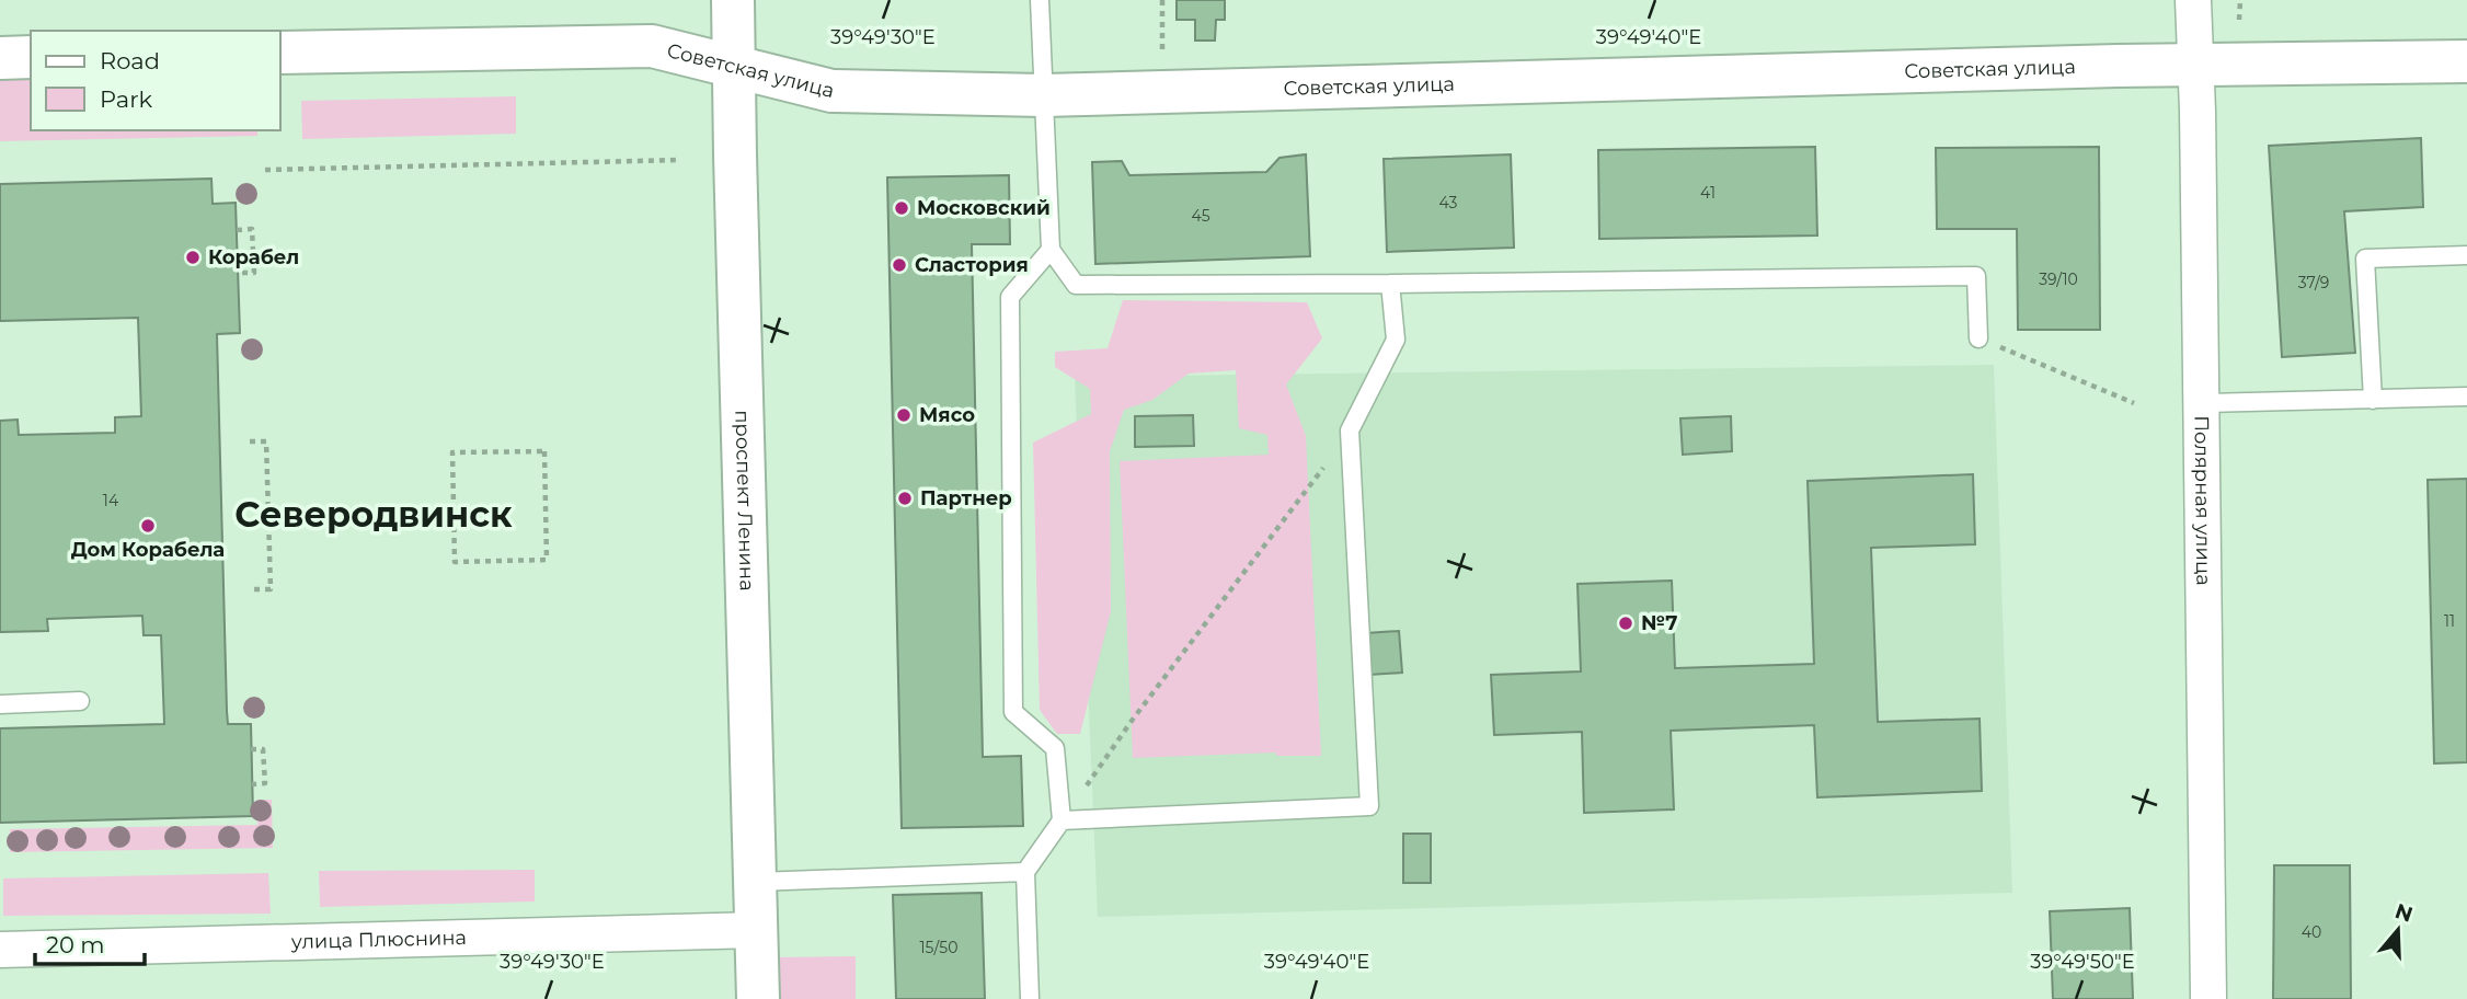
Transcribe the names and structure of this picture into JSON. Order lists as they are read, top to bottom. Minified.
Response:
{"streets":{"street":["Советская улица","проспект Ленина","Полярная улица","улица Плюснина"]},"crossings":[["Советская улица","проспект Ленина"],["Советская улица","Полярная улица"],["проспект Ленина","улица Плюснина"]],"districts":["Северодвинск"],"places":["Московский","Корабел","Сластория","Мясо","Партнер","Дом Корабела","№7"],"house_numbers":["41","43","45","39/10","37/9","14","11","40","15/50"],"legend":["Road","Park"],"scale_bar":"20 m","north":"top","coordinates":["39°49'30\"E","39°49'40\"E","39°49'50\"E"]}
